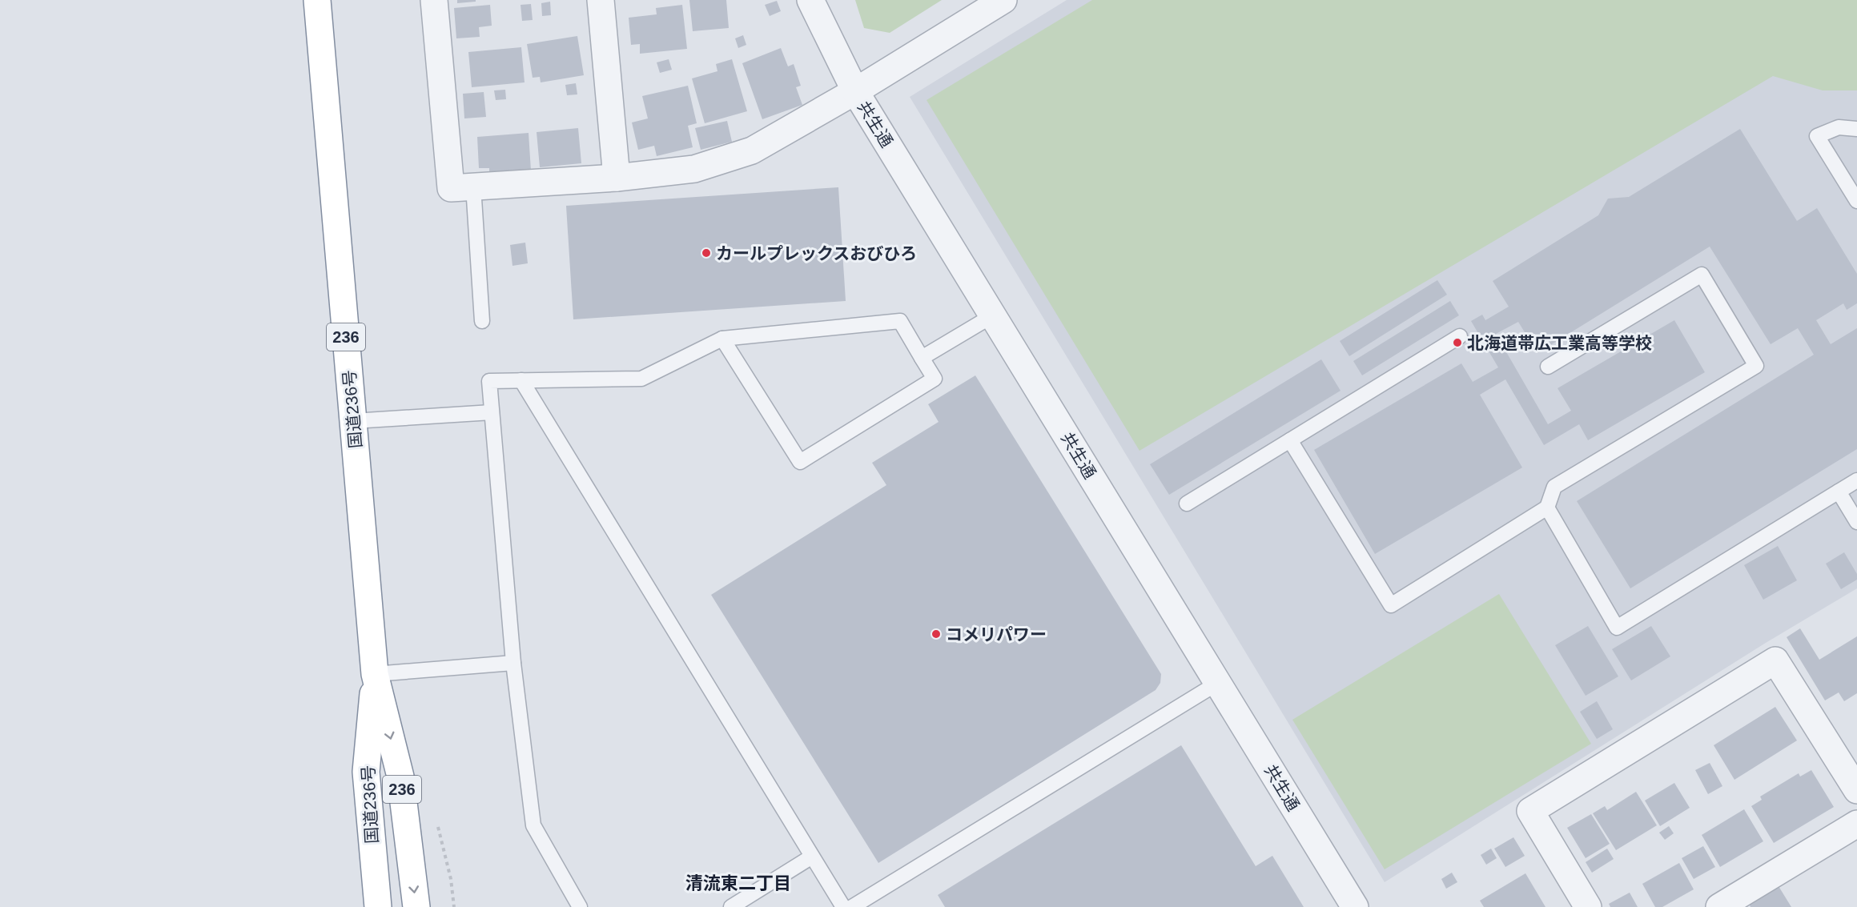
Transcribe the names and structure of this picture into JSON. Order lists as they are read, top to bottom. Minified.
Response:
{"streets":{"highway":["236","国道236号"],"street":["共生通"]},"districts":["清流東二丁目"],"places":["カールプレックスおびひろ","北海道帯広工業高等学校","コメリパワー"]}
